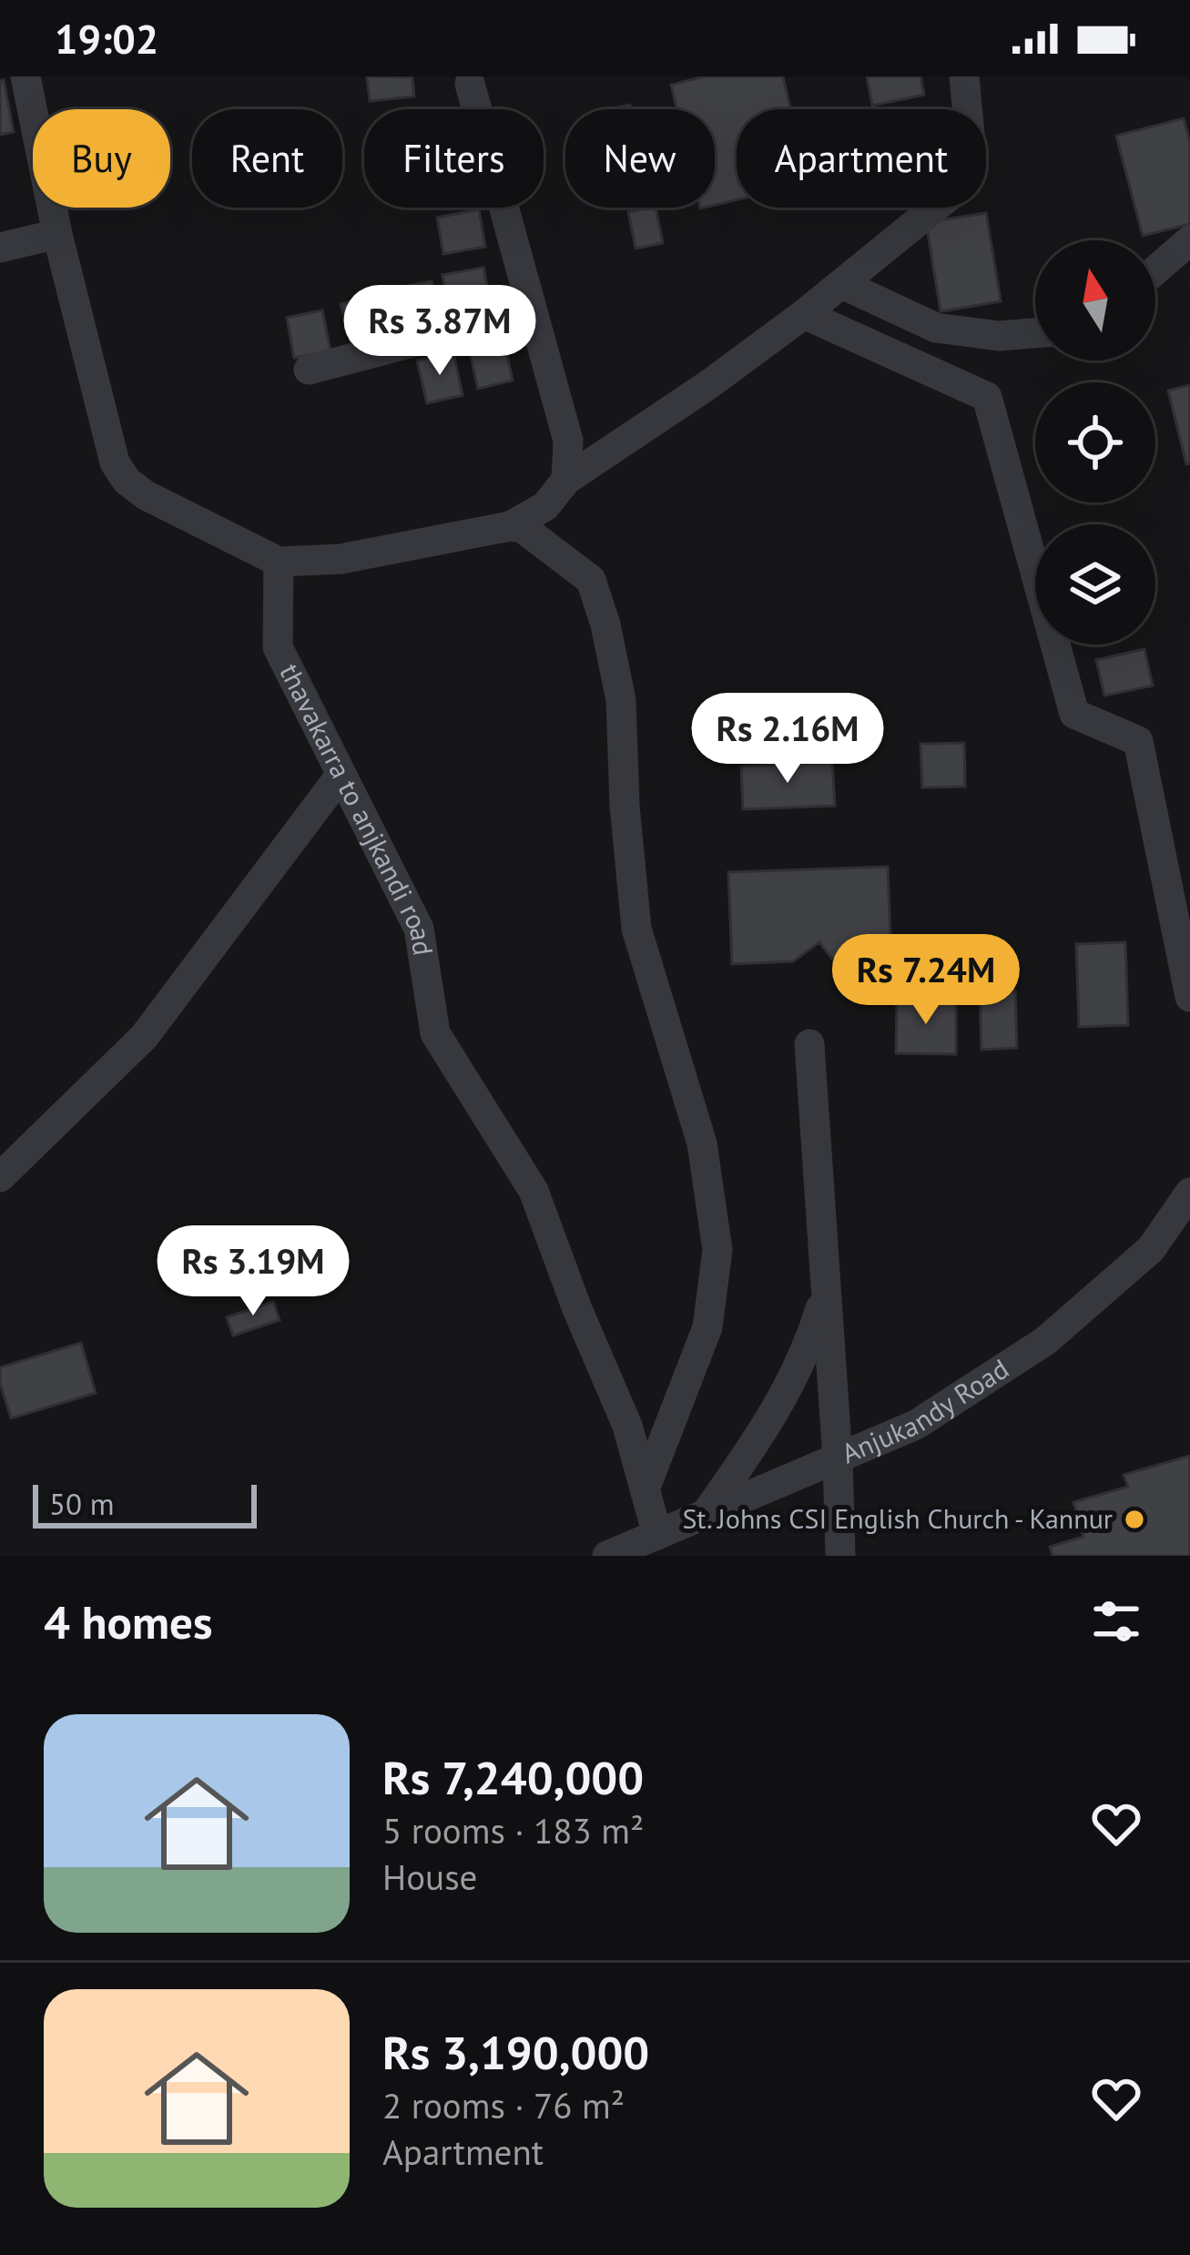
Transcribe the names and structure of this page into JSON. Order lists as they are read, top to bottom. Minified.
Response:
{"streets":{"street":["thavakarra to anjkandi road","Anjukandy Road"]},"crossings":[["thavakarra to anjkandi road","Anjukandy Road"]],"places":["St. Johns CSI English Church - Kannur"],"scale_bar":"50 m","north":"top","page":{"status":"19:02","chip":["Buy","Rent","Filters","New","Apartment"],"price":["Rs 3.87M","Rs 2.16M","Rs 7.24M","Rs 3.19M"],"scale":"50 m","heading":"4 homes","list":[{"name":"Rs 7,240,000","note":"5 rooms · 183 m² · House"},{"name":"Rs 3,190,000","note":"2 rooms · 76 m² · Apartment"}]}}
